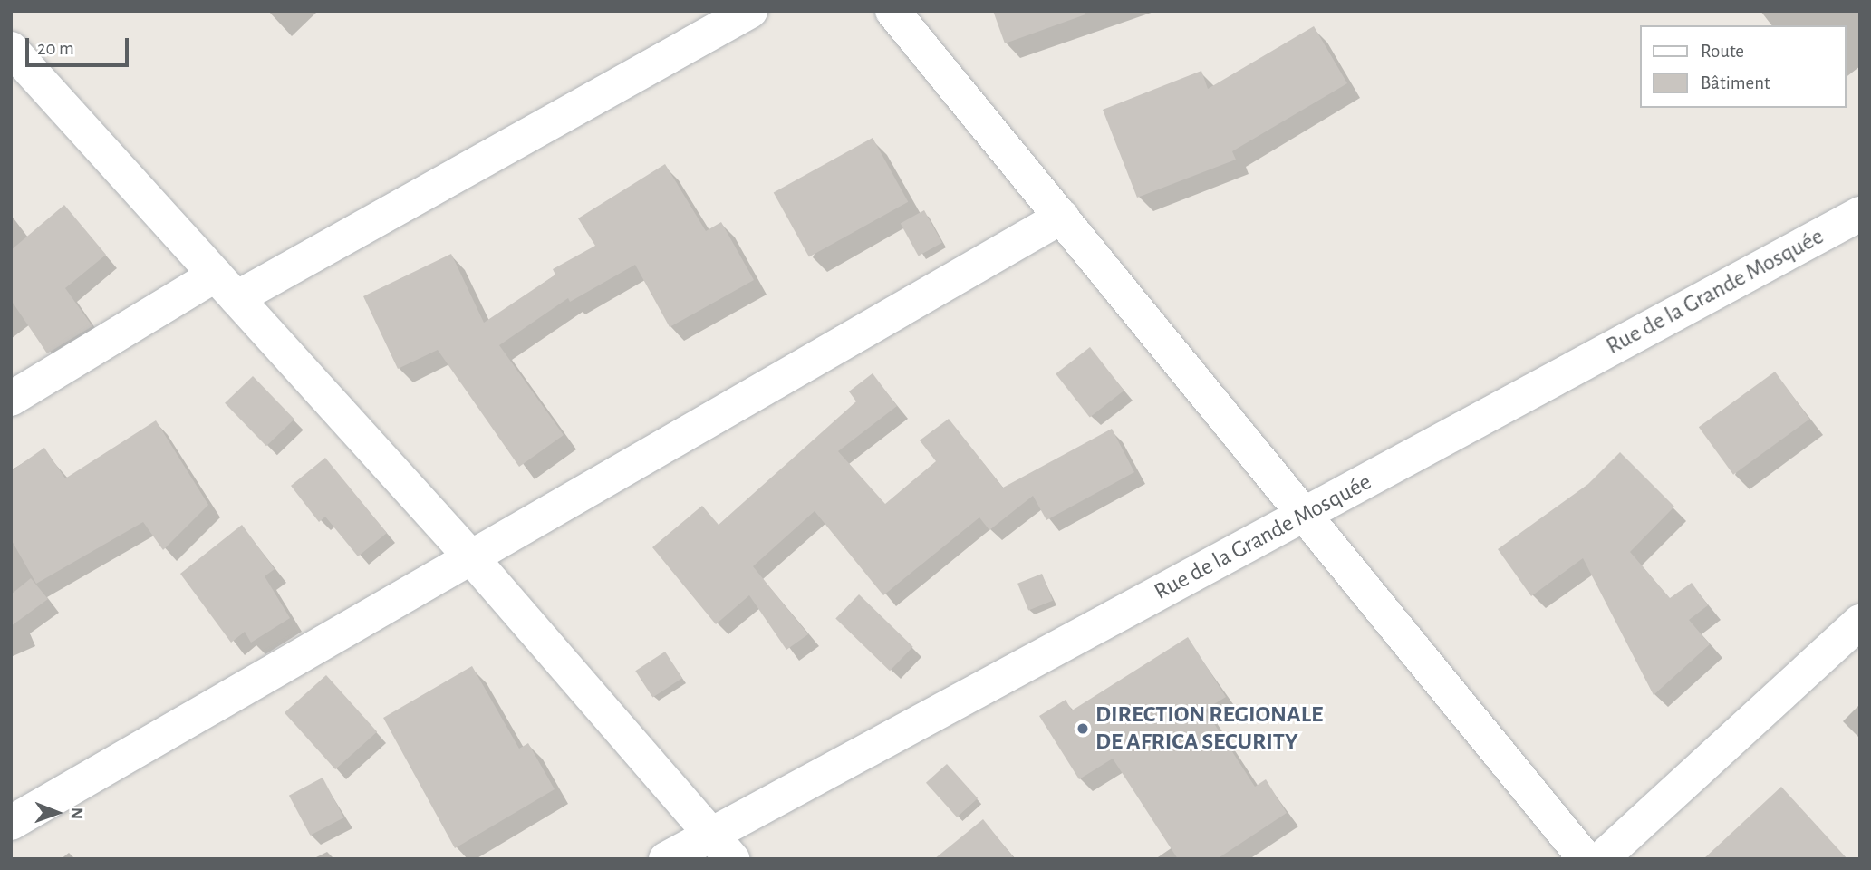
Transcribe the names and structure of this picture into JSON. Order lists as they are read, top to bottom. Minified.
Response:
{"streets":{"street":["Rue de la Grande Mosquée"]},"places":["DIRECTION REGIONALE DE AFRICA SECURITY"],"legend":["Route","Bâtiment"],"scale_bar":"20 m","north":"right"}
